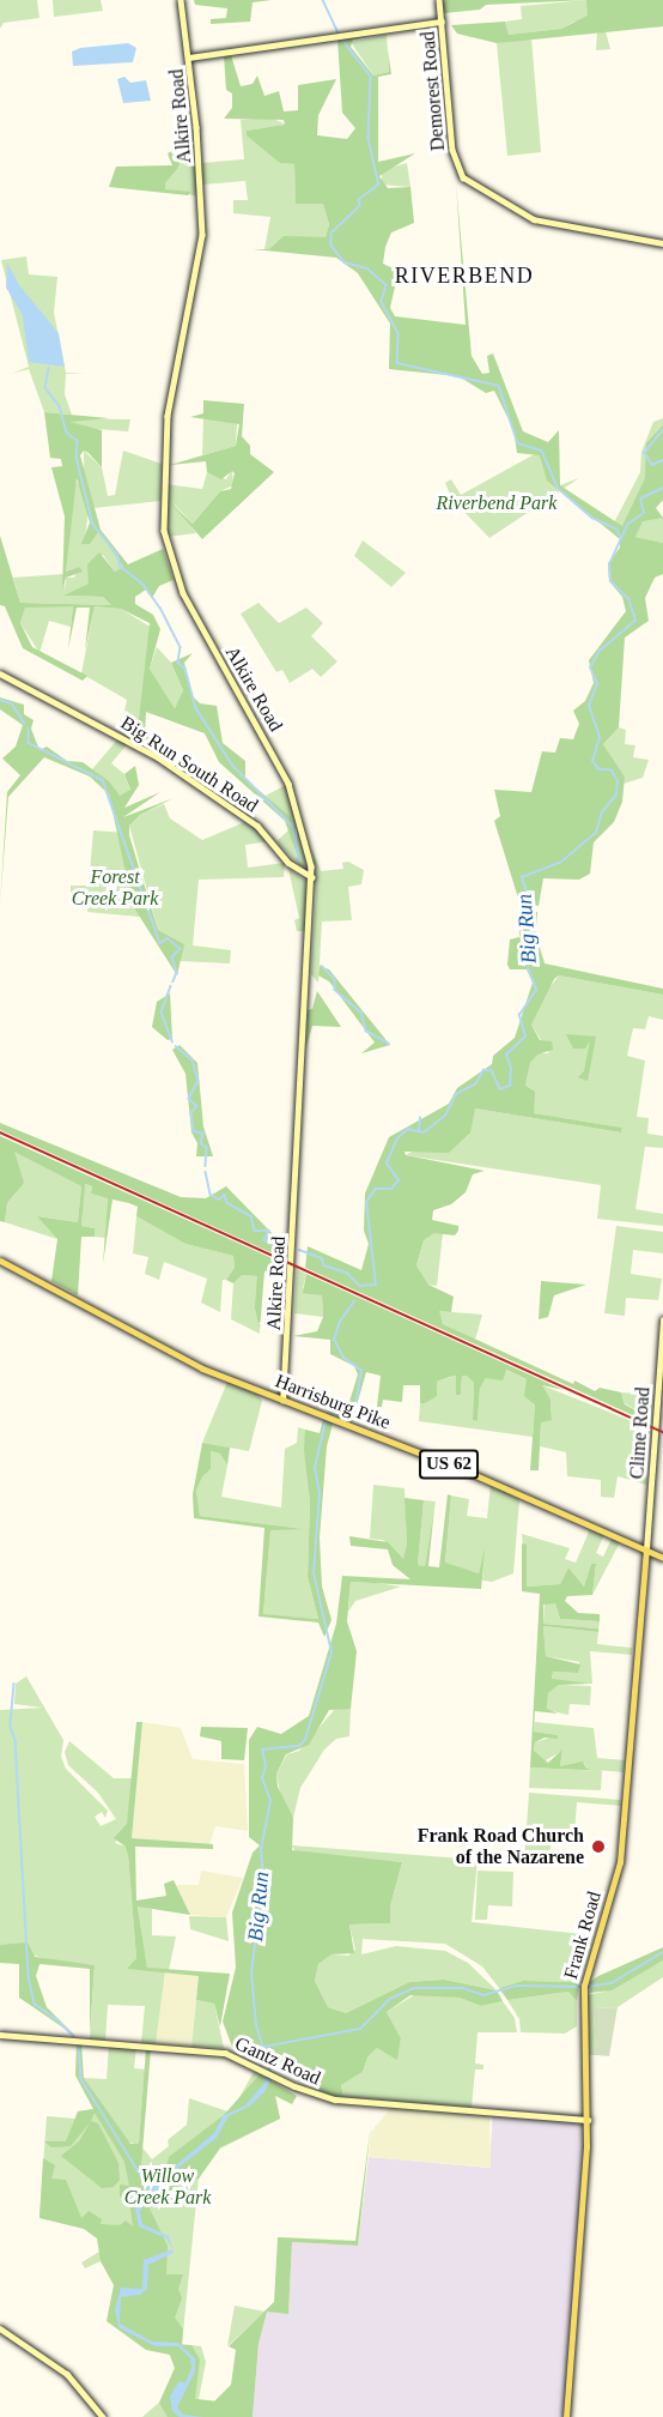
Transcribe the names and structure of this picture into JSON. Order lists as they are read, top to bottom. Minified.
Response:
{"streets":{"main road":["Demorest Road","Alkire Road","Big Run South Road","Harrisburg Pike","Clime Road","US 62","Frank Road","Gantz Road"]},"crossings":[["Alkire Road","Big Run South Road"],["Alkire Road","Harrisburg Pike"],["Harrisburg Pike","Clime Road"],["Harrisburg Pike","Frank Road"],["Clime Road","Frank Road"],["Frank Road","Gantz Road"]],"districts":["RIVERBEND"],"water":["Big Run"],"parks":["Riverbend Park","Forest Creek Park","Willow Creek Park"],"places":["Frank Road Church of the Nazarene"]}
